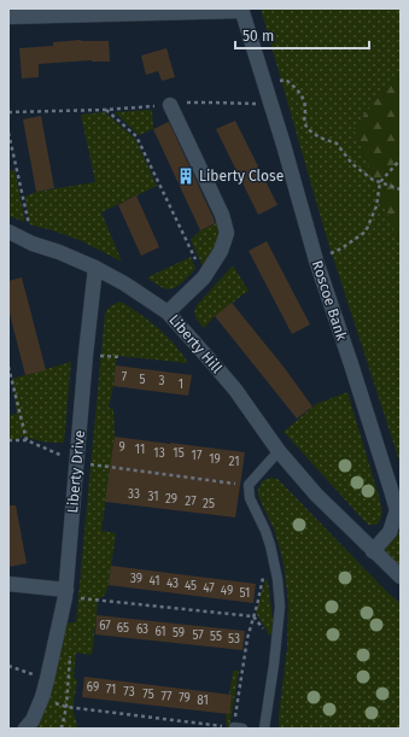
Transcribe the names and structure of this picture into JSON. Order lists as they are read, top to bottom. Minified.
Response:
{"streets":{"street":["Roscoe Bank","Liberty Hill","Liberty Drive"]},"crossings":[["Roscoe Bank","Liberty Hill"],["Liberty Hill","Liberty Drive"]],"places":{"building":["Liberty Close"]},"house_numbers":["7","5","3","1","9","11","13","15","17","19","21","33","31","29","27","25","39","41","43","45","47","49","51","67","65","63","61","59","57","55","53","69","71","73","75","77","79","81"],"scale_bar":"50 m"}
